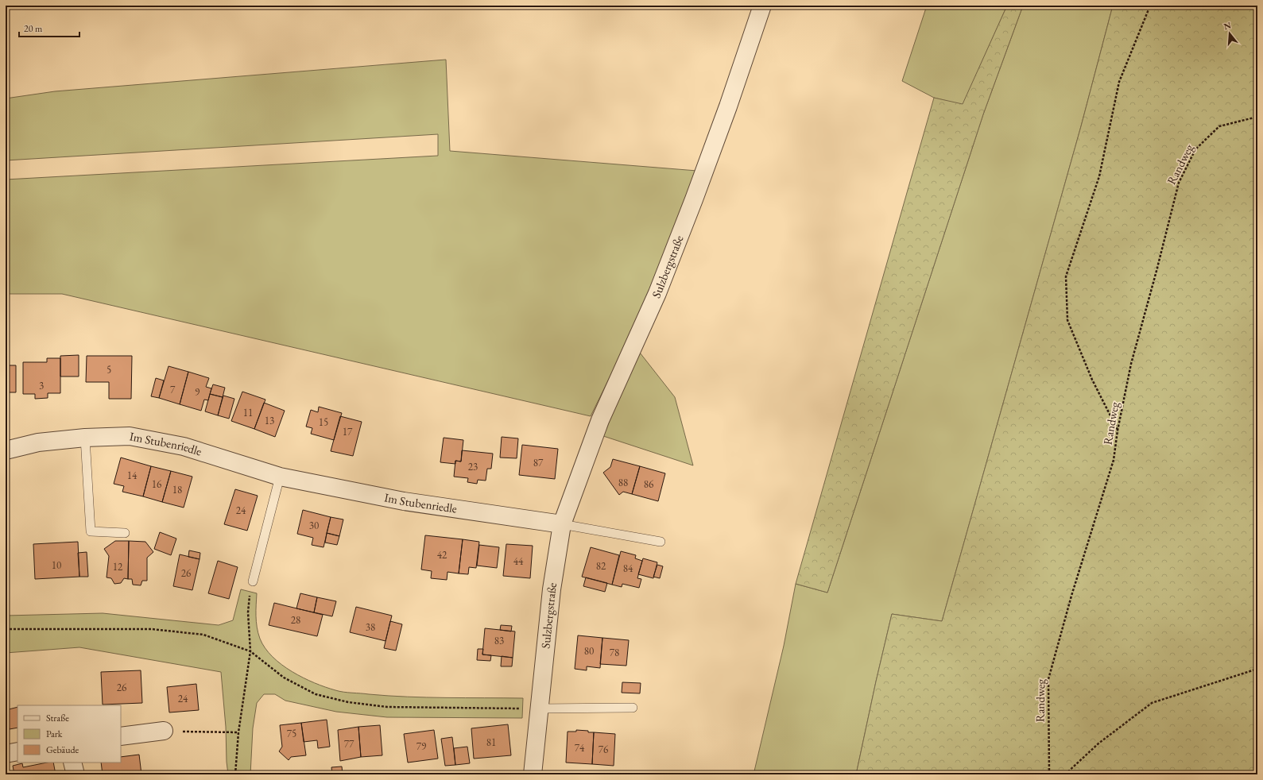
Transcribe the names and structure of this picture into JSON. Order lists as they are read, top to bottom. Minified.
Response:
{"streets":{"street":["Sulzbergstraße","Im Stubenriedle"],"path":["Randweg"]},"crossings":[["Sulzbergstraße","Im Stubenriedle"]],"house_numbers":["5","3","7","9","11","13","15","17","87","23","14","88","16","86","18","24","30","42","44","10","82","12","84","26","28","38","83","80","78","26","24","75","81","77","79","74","76"],"legend":["Straße","Park","Gebäude"],"scale_bar":"20 m","north":"top"}
